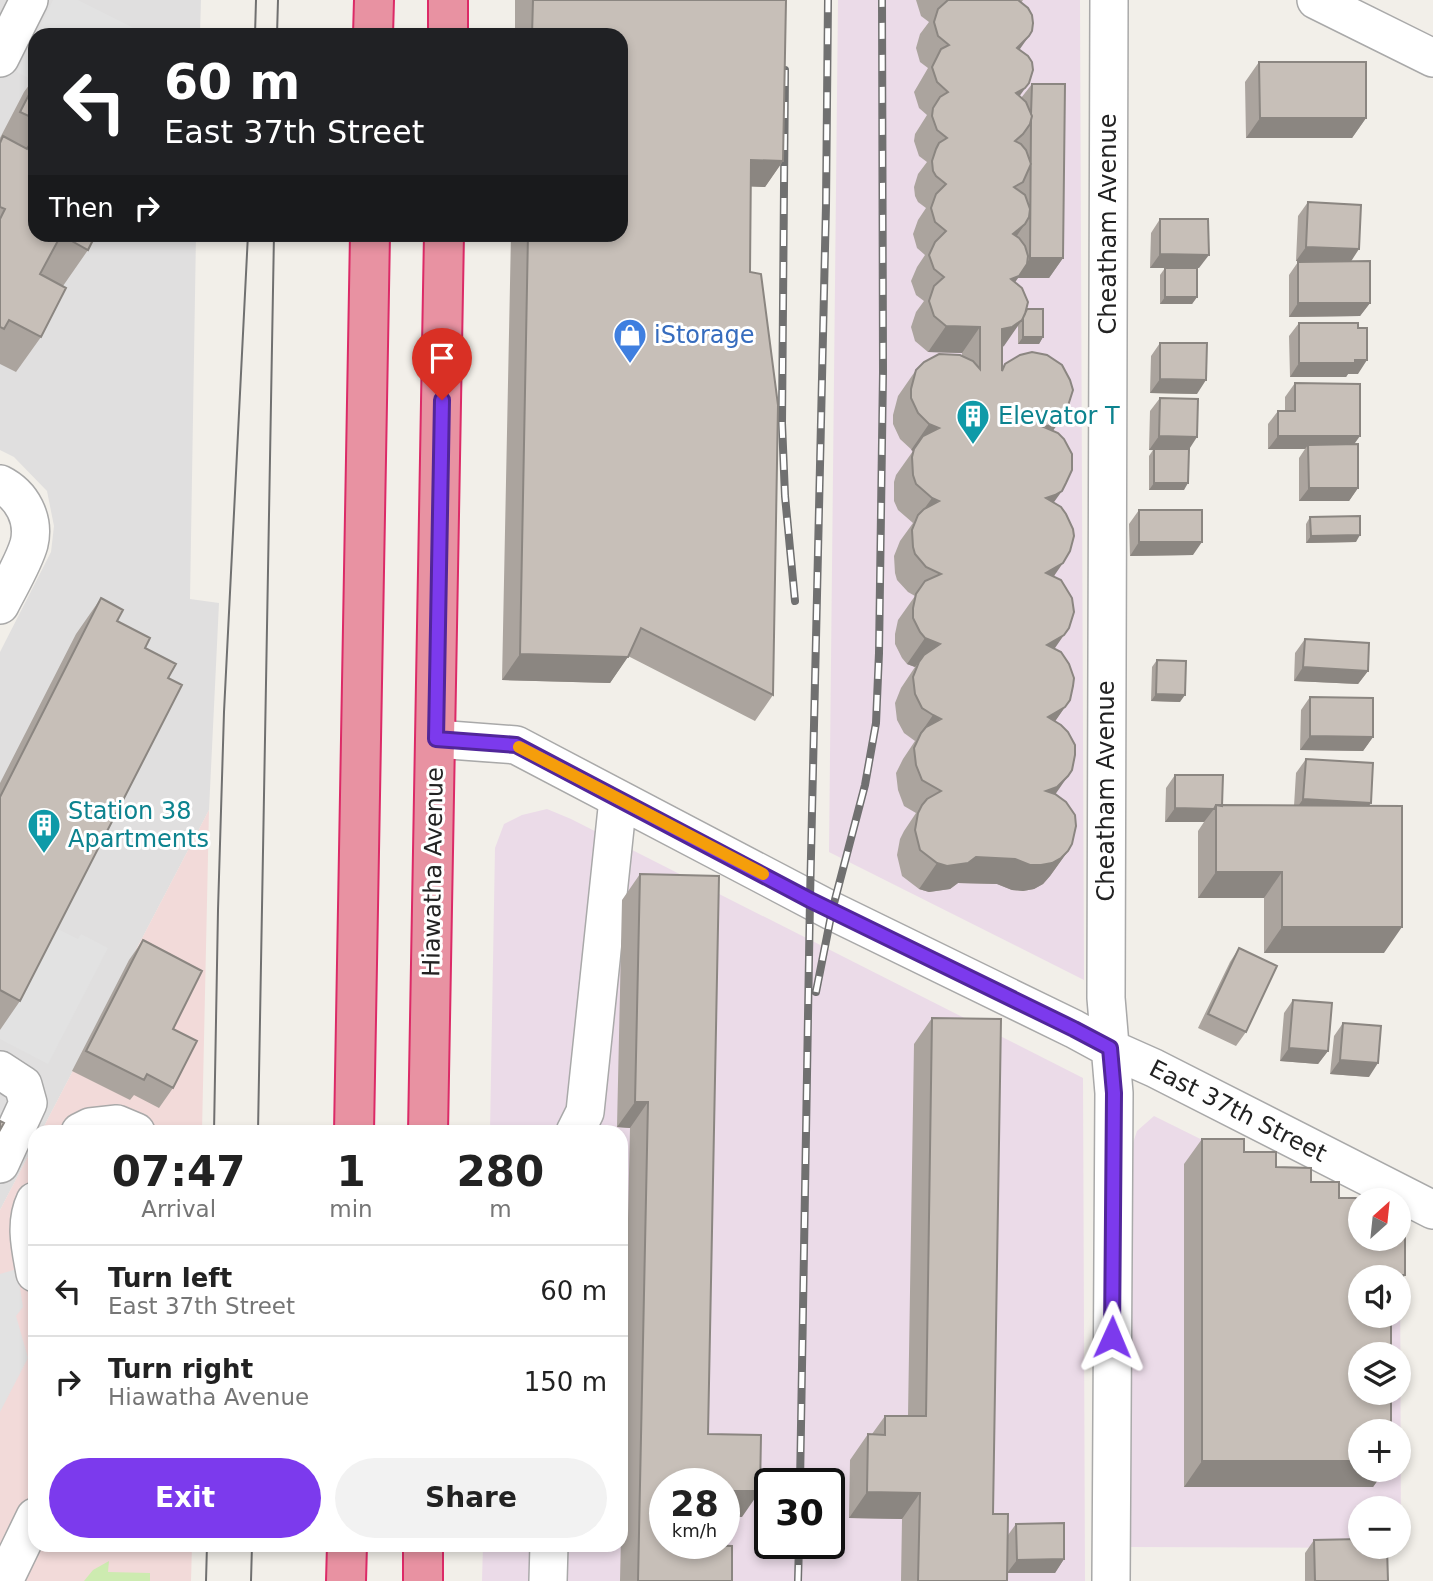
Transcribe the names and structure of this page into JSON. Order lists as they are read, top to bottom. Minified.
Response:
{"streets":{"highway":["Hiawatha Avenue"],"street":["Cheatham Avenue","East 37th Street"]},"crossings":[["Cheatham Avenue","East 37th Street"],["Hiawatha Avenue","East 37th Street"]],"places":{"shop":["iStorage"],"building":["Elevator T","Station 38 Apartments"]},"north":"top right","page":{"turn":["60 m","East 37th Street"],"then":"Then","eta":["07:47","Arrival","1","min","280","m"],"map_buttons":["+","−"],"list":[{"name":"Turn left","note":"East 37th Street","value":"60 m"},{"name":"Turn right","note":"Hiawatha Avenue","value":"150 m"}],"buttons":["Exit","Share"],"speed":"28 km/h","limit":"30"}}
